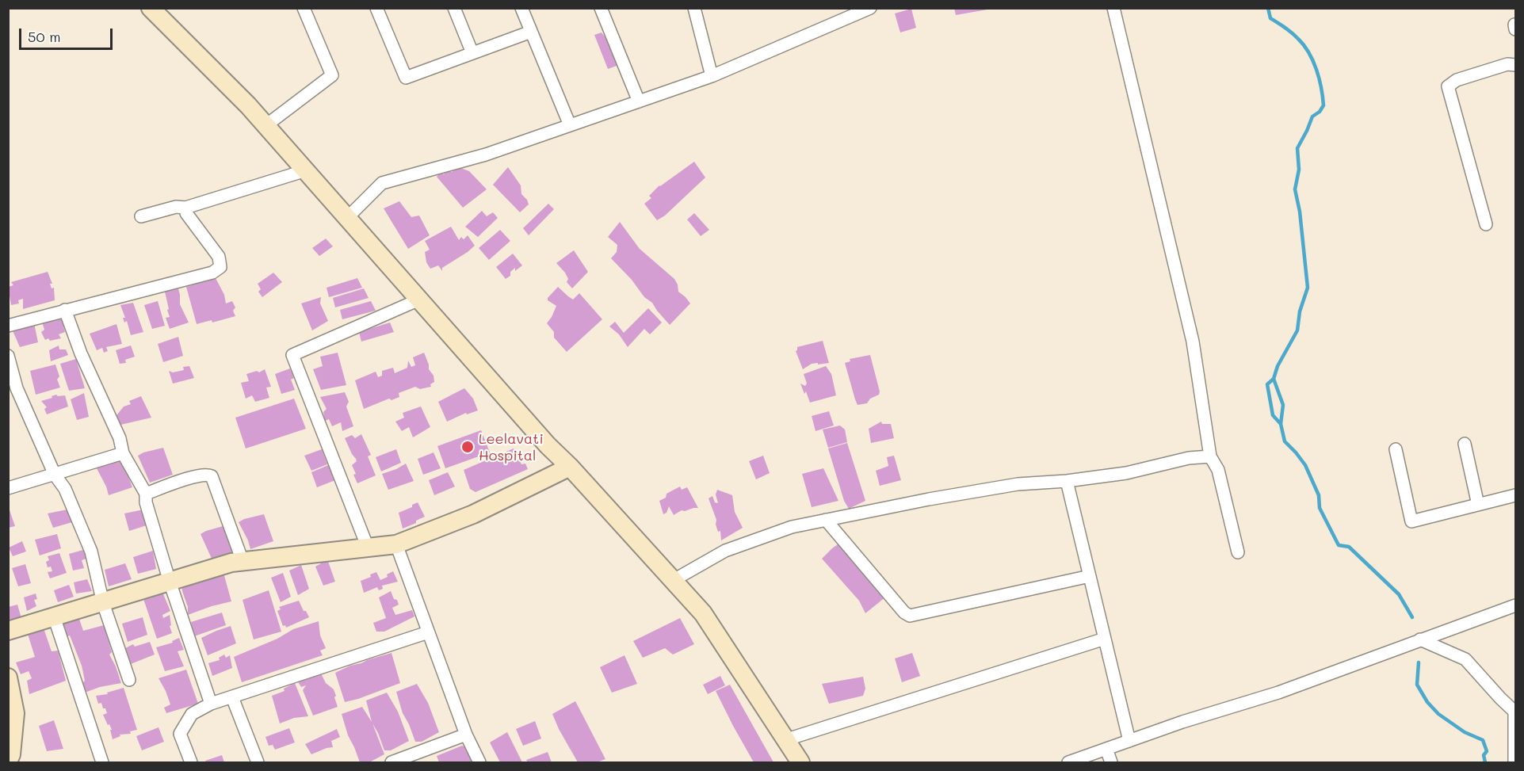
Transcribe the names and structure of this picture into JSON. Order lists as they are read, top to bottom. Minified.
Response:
{"places":["Leelavati Hospital"],"scale_bar":"50 m"}
